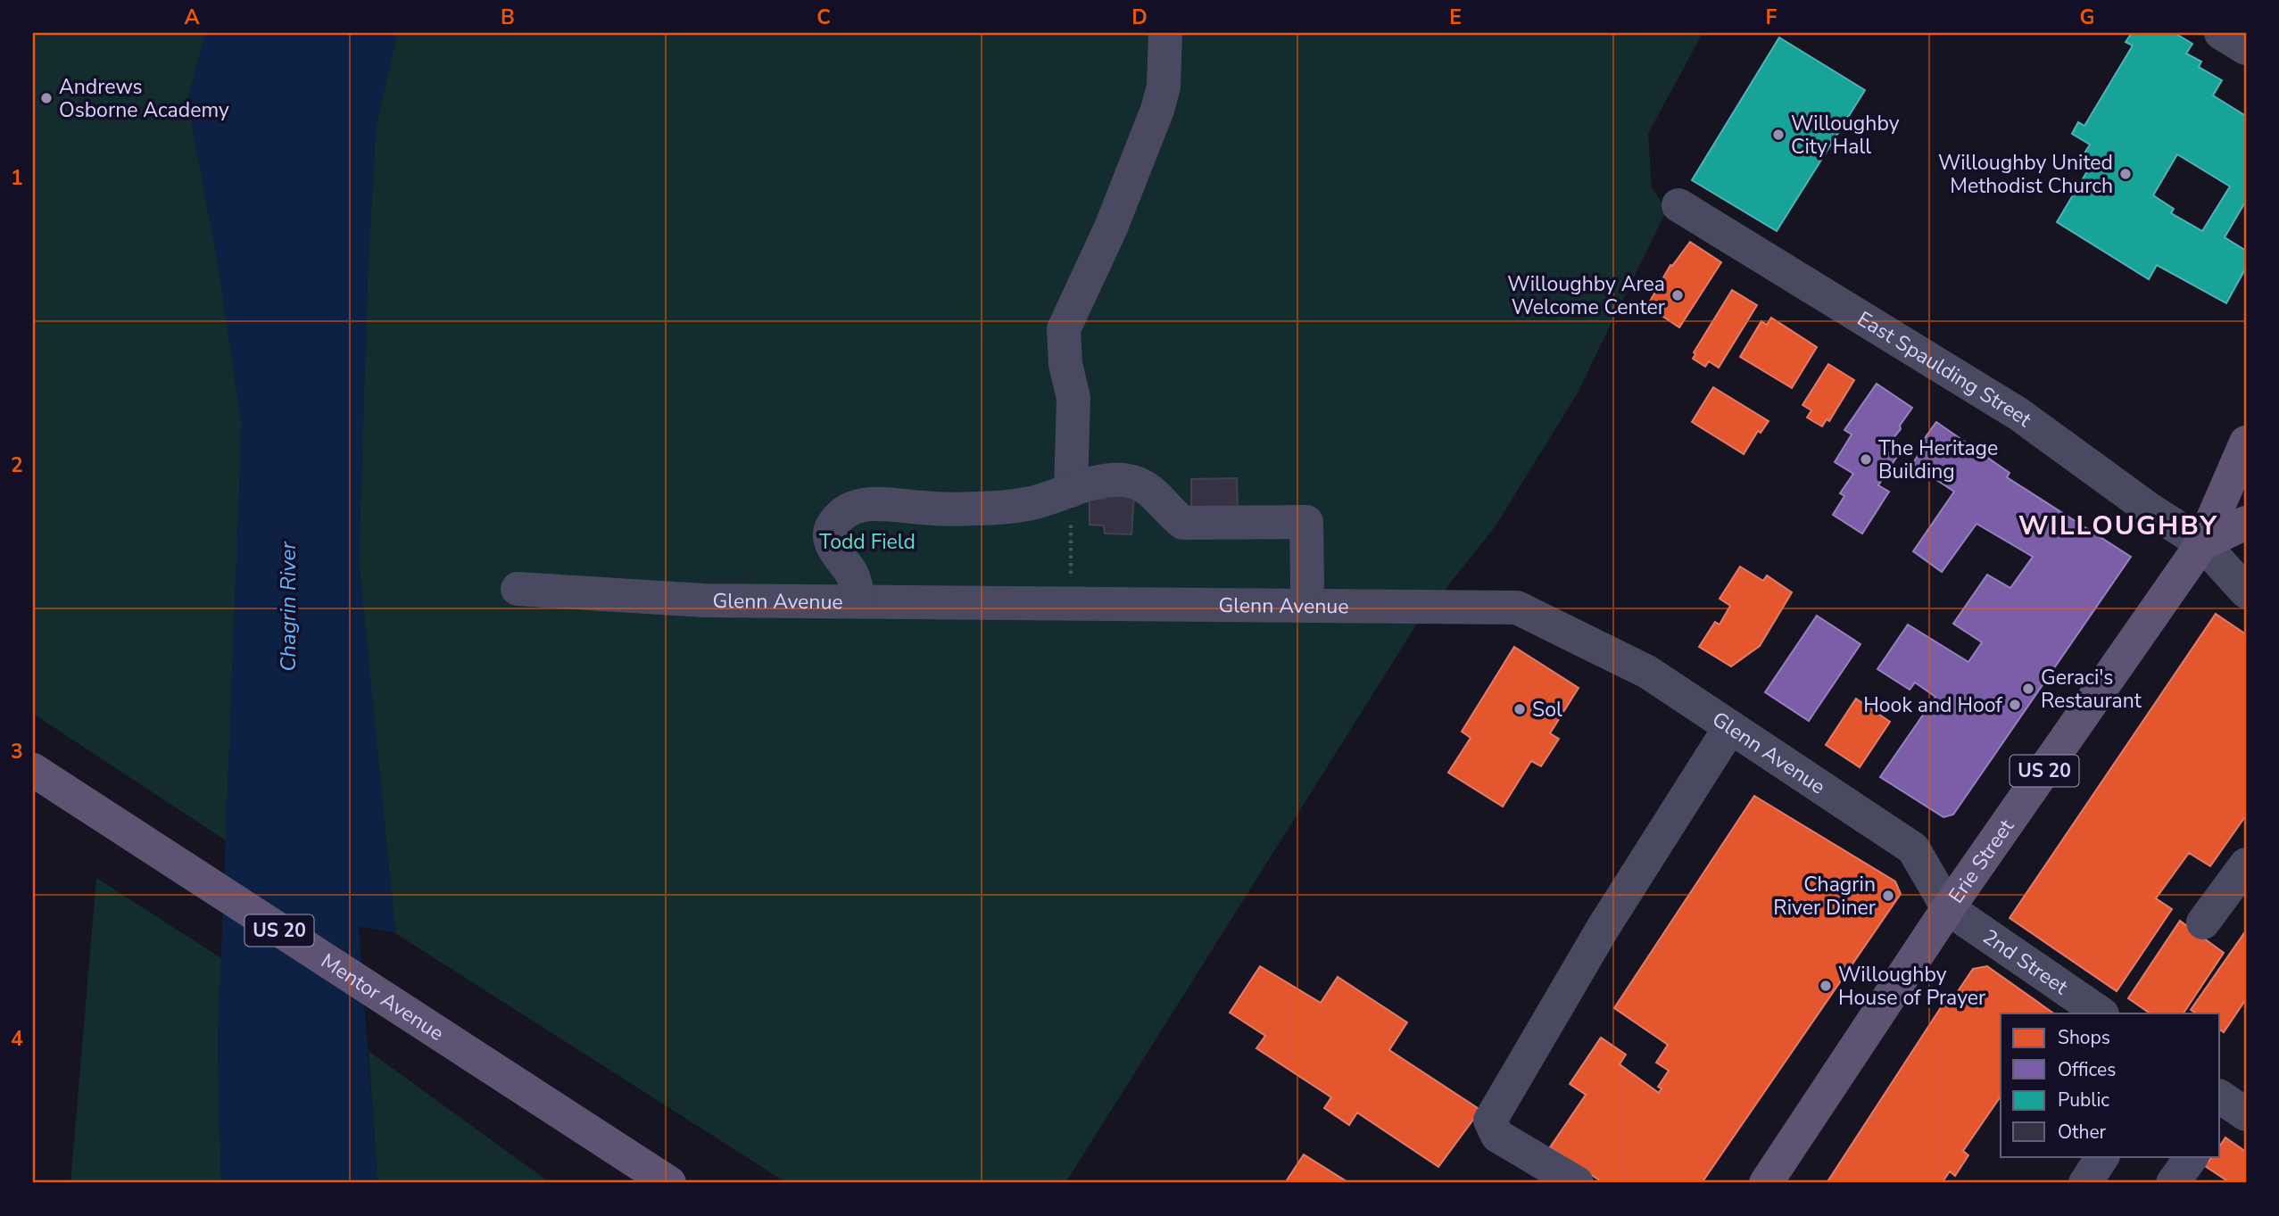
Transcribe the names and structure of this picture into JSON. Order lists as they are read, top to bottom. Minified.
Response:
{"streets":{"main road":["US 20","Erie Street","Mentor Avenue"],"street":["East Spaulding Street","Glenn Avenue","2nd Street"]},"crossings":[["East Spaulding Street","US 20"],["East Spaulding Street","Erie Street"],["Glenn Avenue","Erie Street"],["Glenn Avenue","2nd Street"],["US 20","Erie Street"],["Erie Street","2nd Street"]],"districts":["WILLOUGHBY"],"water":["Chagrin River"],"parks":["Todd Field"],"places":["Andrews Osborne Academy","Willoughby City Hall","Willoughby United Methodist Church","Willoughby Area Welcome Center","The Heritage Building","Geraci's Restaurant","Hook and Hoof","Sol","Chagrin River Diner","Willoughby House of Prayer"],"legend":["Shops","Offices","Public","Other"],"grid":{"columns":["A","B","C","D","E","F","G"],"rows":["1","2","3","4"]}}
